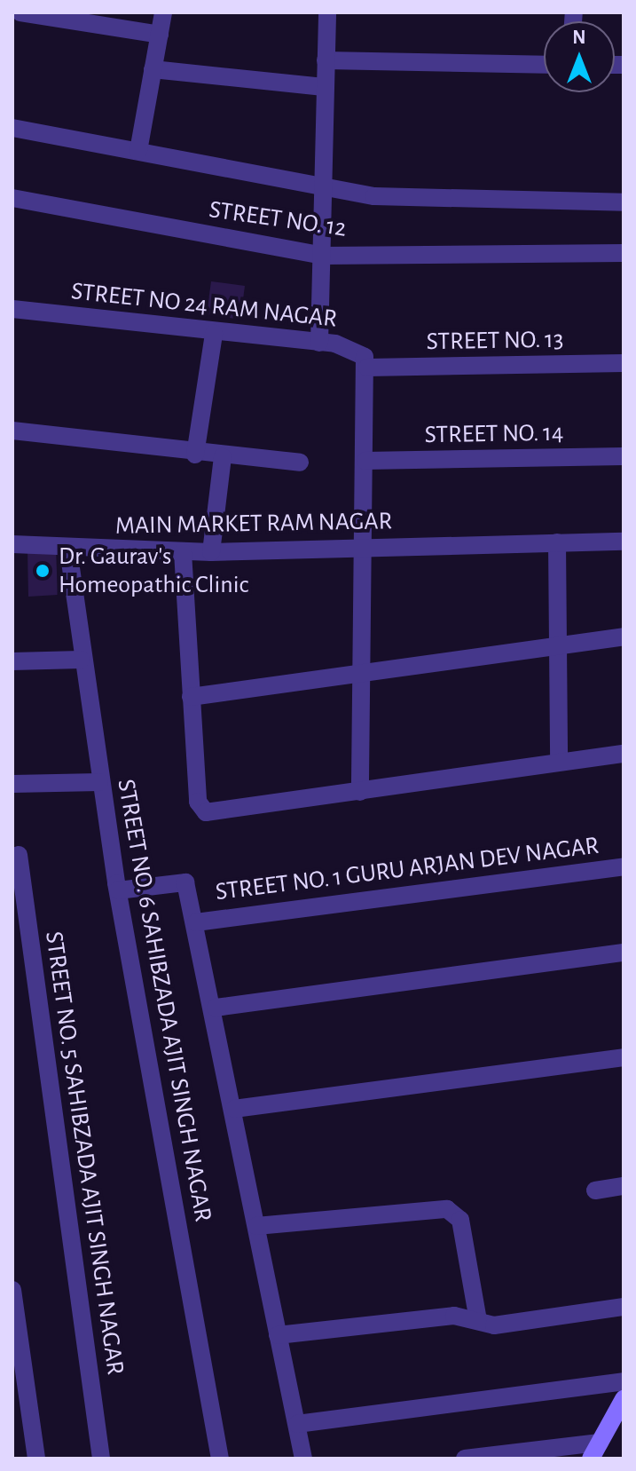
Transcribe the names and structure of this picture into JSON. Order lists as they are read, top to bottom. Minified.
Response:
{"streets":{"street":["STREET NO. 12","STREET NO 24 RAM NAGAR","STREET NO. 13","STREET NO. 14","MAIN MARKET RAM NAGAR","STREET NO. 1 GURU ARJAN DEV NAGAR","STREET NO. 6 SAHIBZADA AJIT SINGH NAGAR","STREET NO. 5 SAHIBZADA AJIT SINGH NAGAR"]},"crossings":[["STREET NO 24 RAM NAGAR","STREET NO. 13"],["MAIN MARKET RAM NAGAR","STREET NO. 6 SAHIBZADA AJIT SINGH NAGAR"]],"places":["Dr. Gaurav's Homeopathic Clinic"],"north":"top"}
